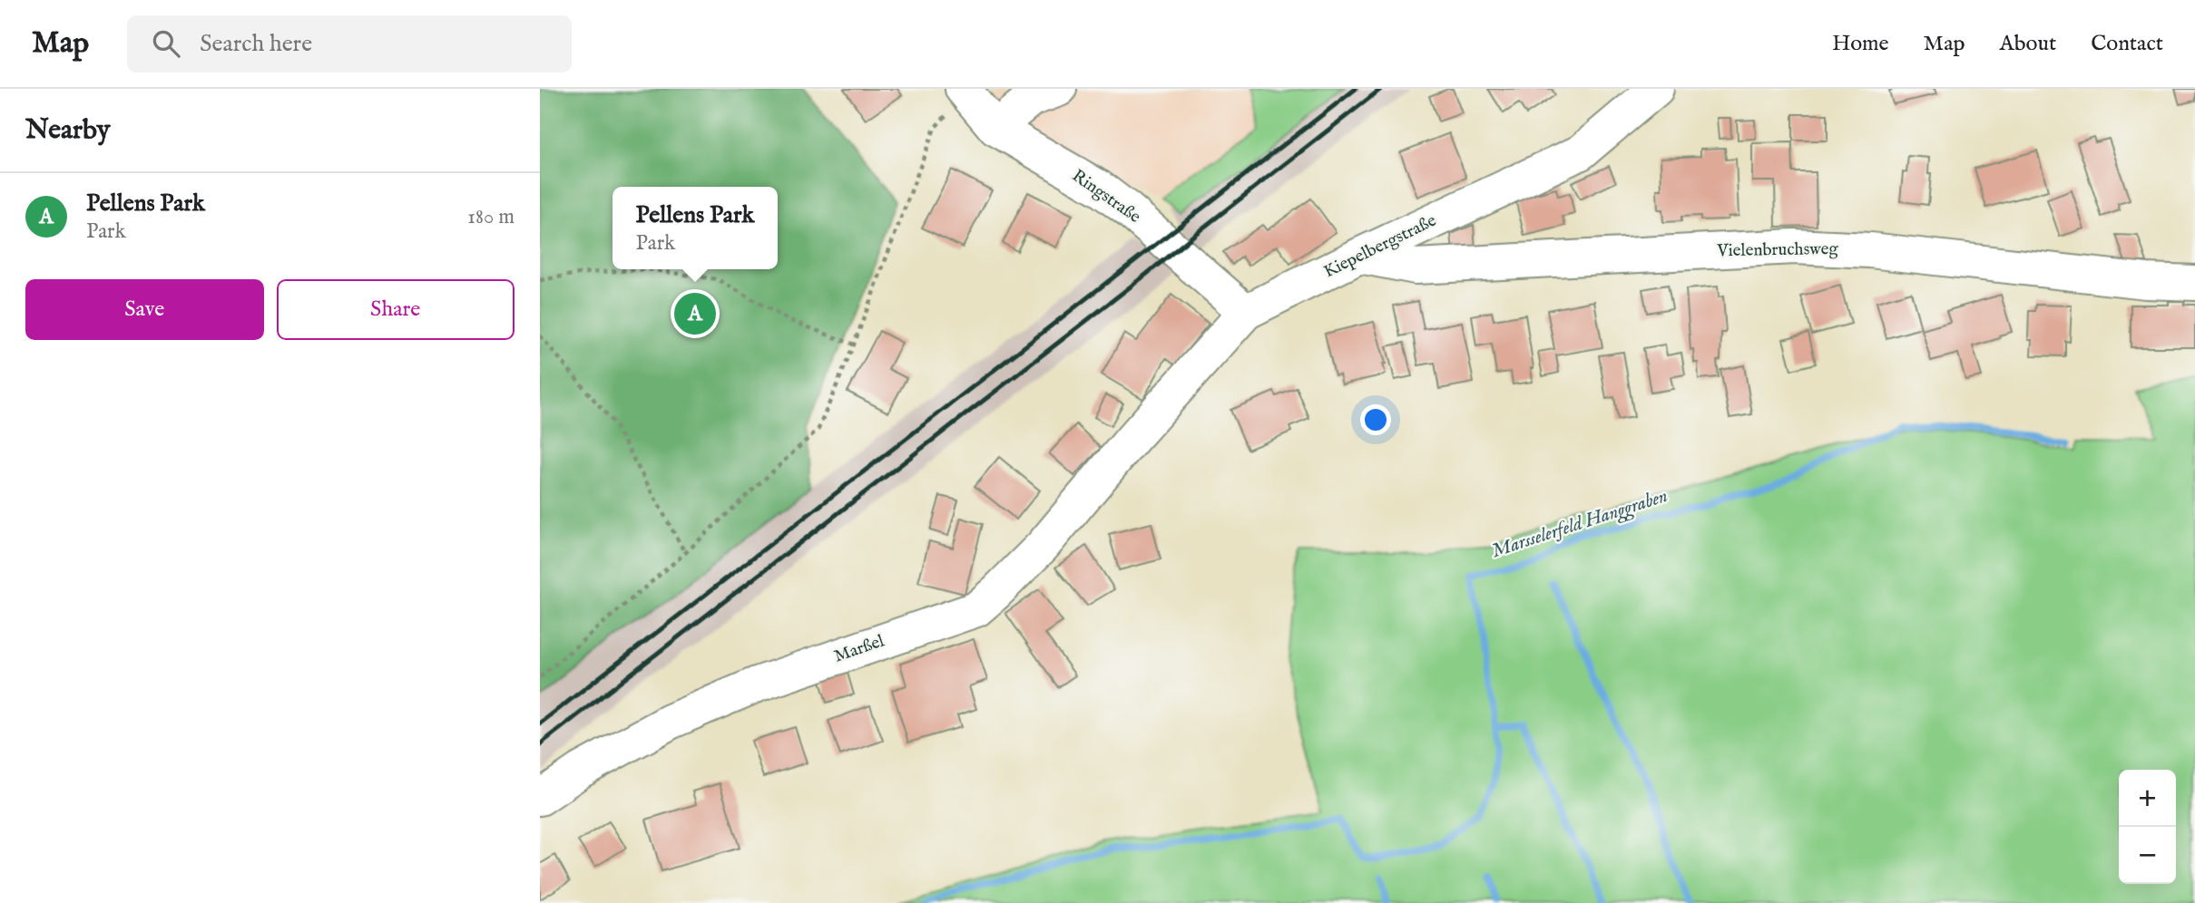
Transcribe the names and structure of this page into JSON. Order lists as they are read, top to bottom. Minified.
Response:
{"streets":{"street":["Ringstraße","Kiepelbergstraße","Vielenbruchsweg","Marßel"]},"crossings":[["Ringstraße","Kiepelbergstraße"],["Kiepelbergstraße","Vielenbruchsweg"],["Kiepelbergstraße","Marßel"]],"water":["Marsselerfeld Hanggraben"],"page":{"header":"Map","search":"Search here","nav":["Home","Map","About","Contact"],"heading":"Nearby","list":[{"mark":"A","name":"Pellens Park","note":"Park","value":"180 m"}],"popup":["Pellens Park","Park"],"buttons":["Save","Share"],"pins":"A","map_buttons":["+","−"]}}
